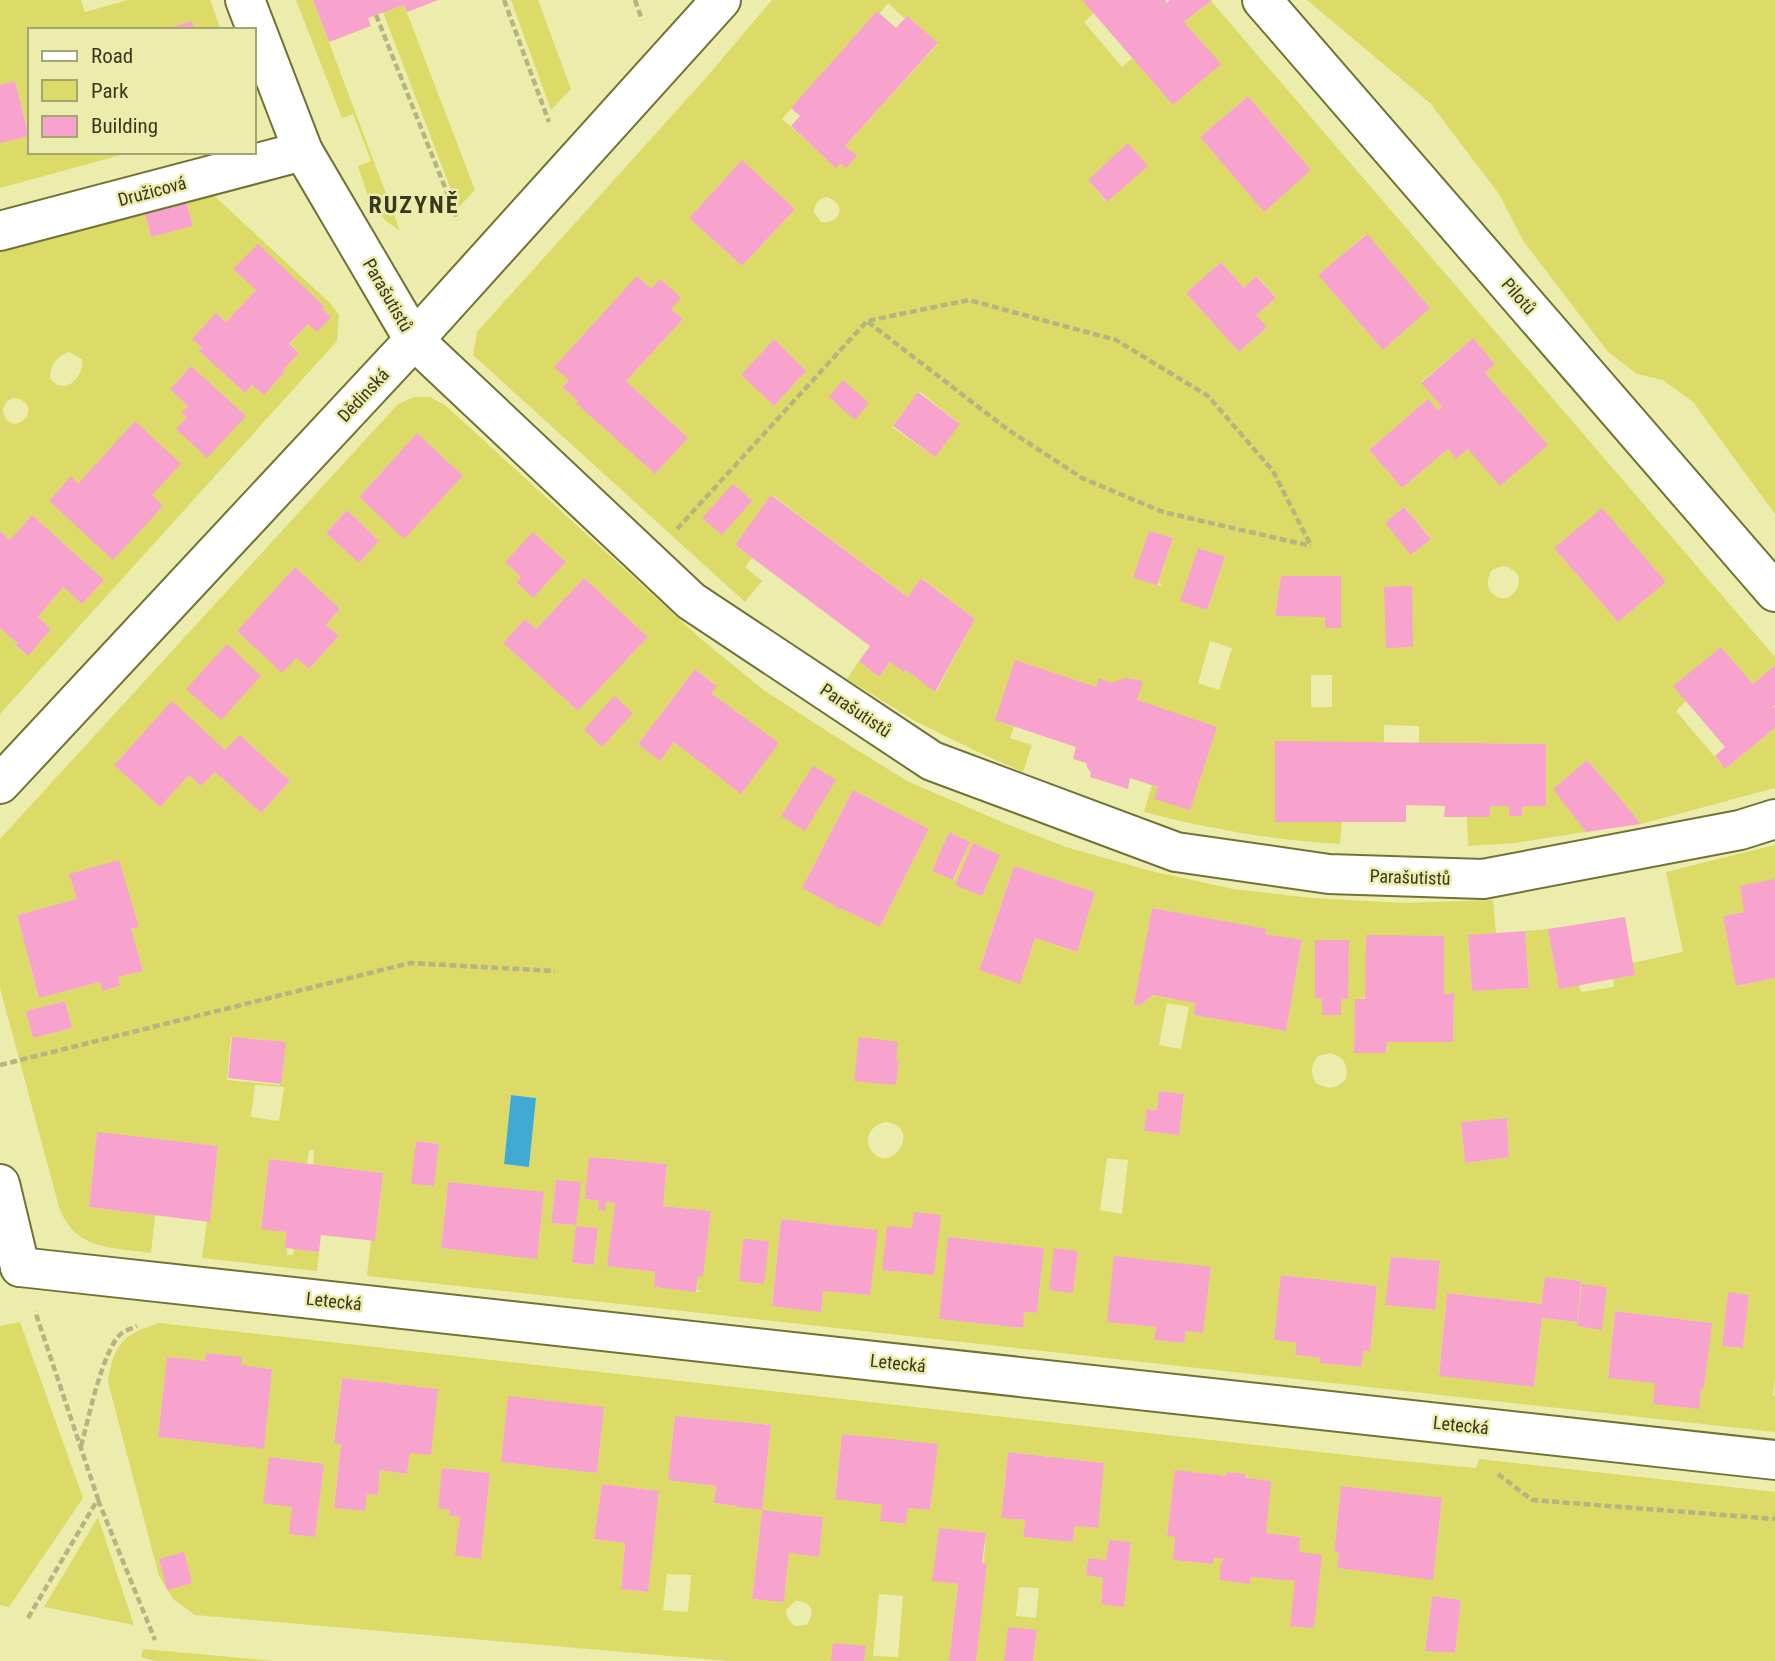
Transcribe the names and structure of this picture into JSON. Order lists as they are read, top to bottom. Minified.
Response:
{"streets":{"street":["Družicová","Parašutistů","Pilotů","Dědinská","Letecká"]},"crossings":[["Družicová","Parašutistů"],["Parašutistů","Dědinská"]],"districts":["RUZYNĚ"],"legend":["Road","Park","Building"]}
